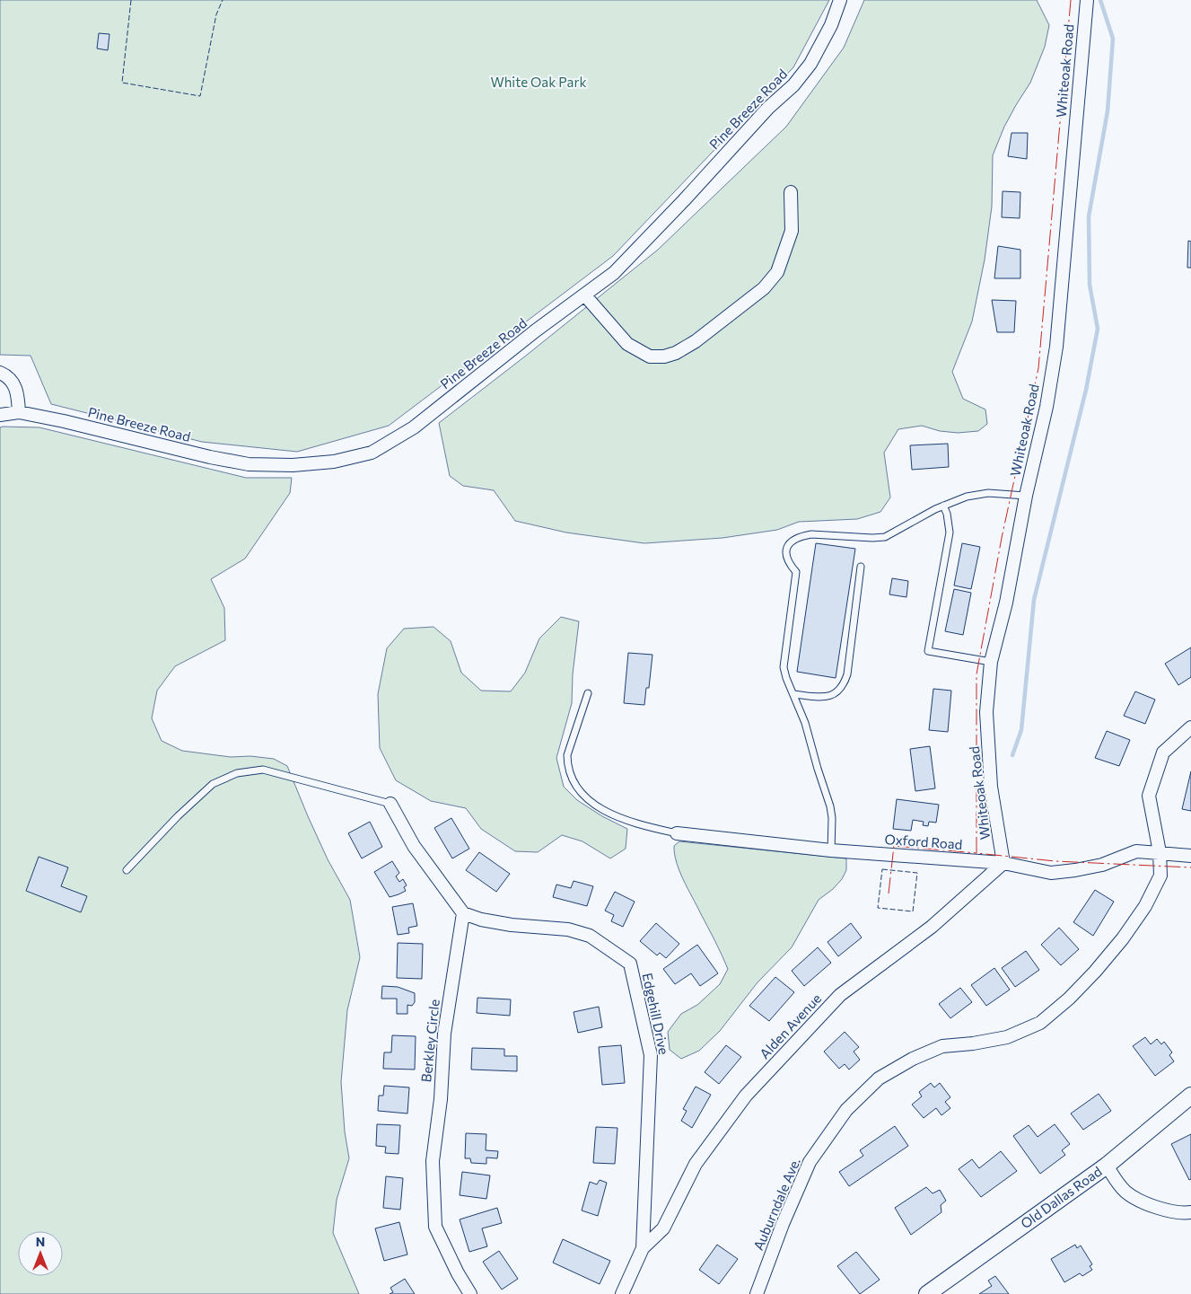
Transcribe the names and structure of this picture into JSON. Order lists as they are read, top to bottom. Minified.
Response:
{"streets":{"street":["Whiteoak Road","Pine Breeze Road","Oxford Road","Edgehill Drive","Alden Avenue","Berkley Circle","Old Dallas Road","Auburndale Ave."]},"crossings":[["Whiteoak Road","Oxford Road"],["Whiteoak Road","Alden Avenue"],["Oxford Road","Alden Avenue"],["Oxford Road","Auburndale Ave."],["Edgehill Drive","Alden Avenue"],["Edgehill Drive","Berkley Circle"]],"parks":["White Oak Park"],"north":"top"}
